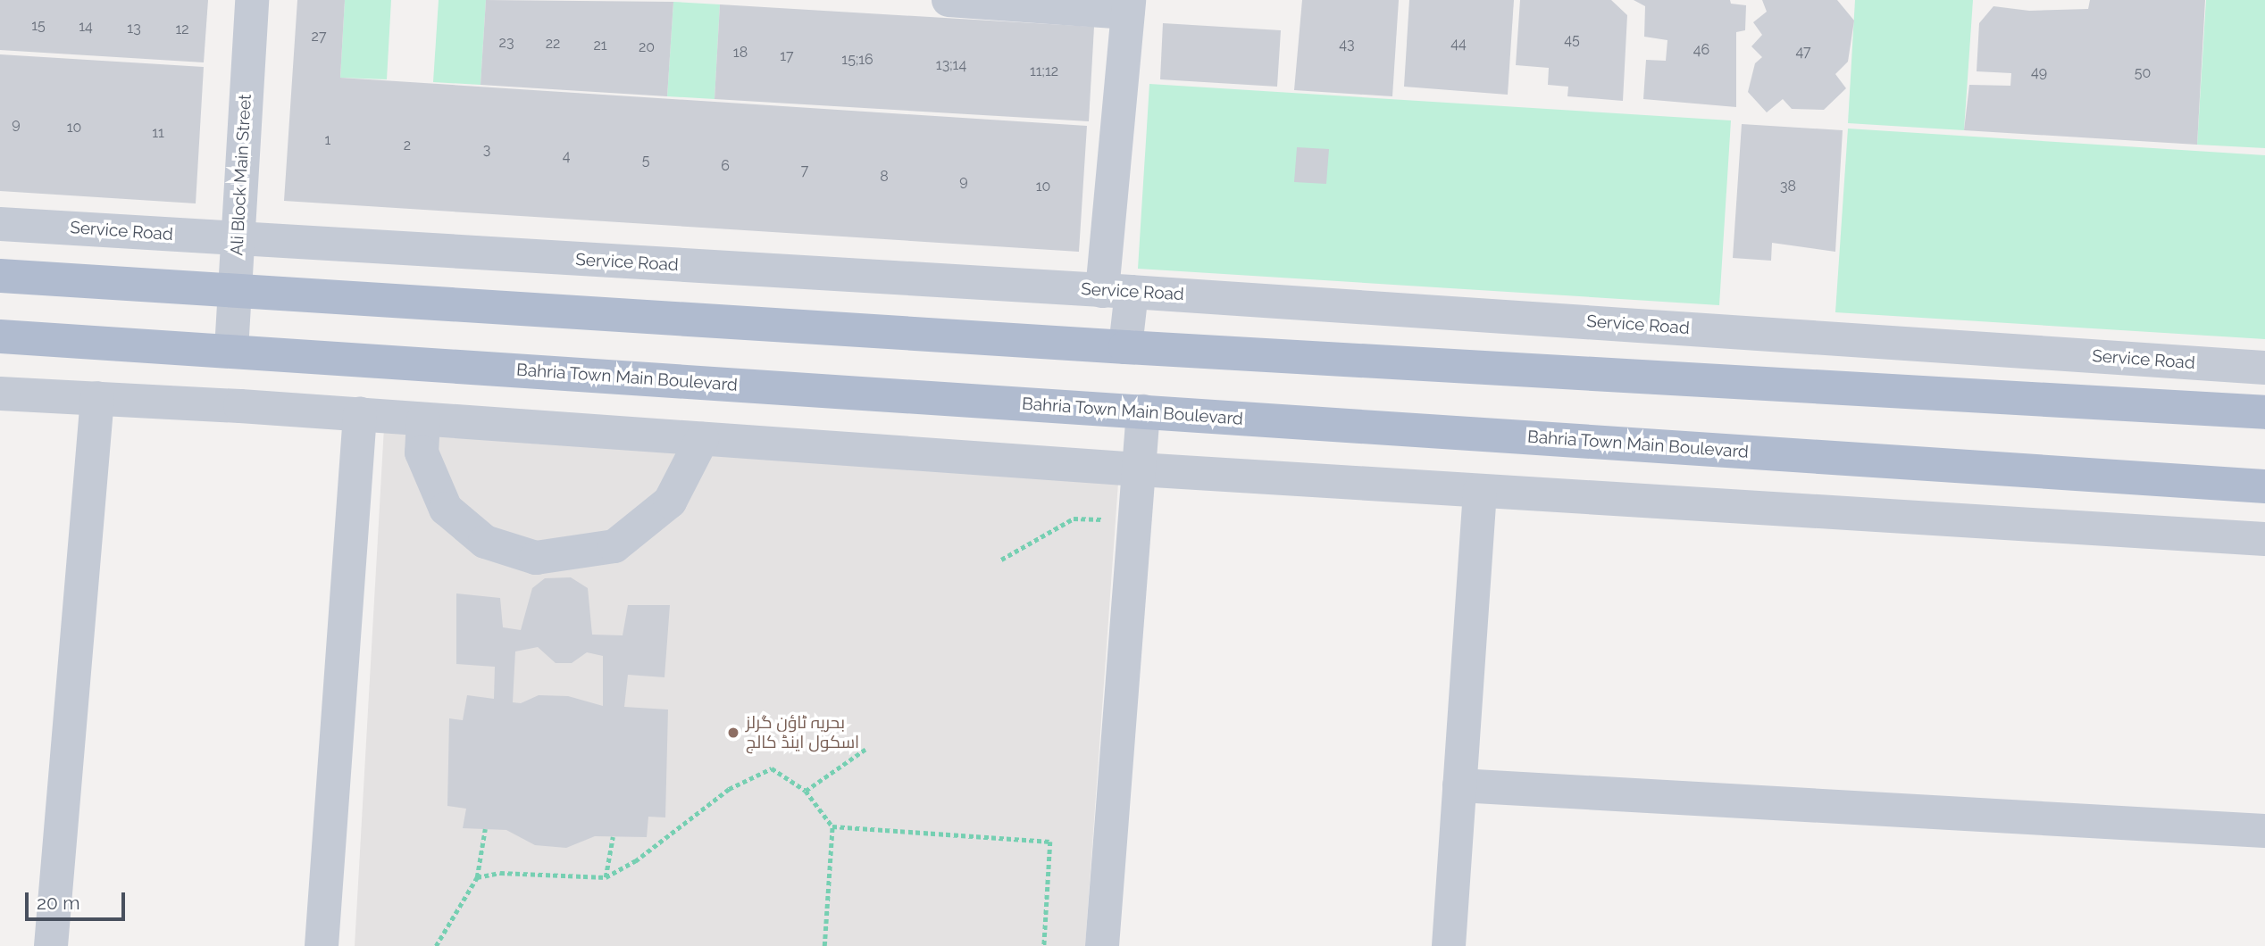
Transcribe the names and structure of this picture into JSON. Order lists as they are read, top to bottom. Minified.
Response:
{"streets":{"main road":["Bahria Town Main Boulevard"],"street":["Ali Block Main Street","Service Road"]},"crossings":[["Ali Block Main Street","Service Road"],["Ali Block Main Street","Bahria Town Main Boulevard"]],"places":["بحریہ ٹاؤن گرلز اسکول اینڈ کالج"],"house_numbers":["15","14","13","12","27","45","23","22","44","43","21","20","46","47","18","17","15;16","13;14","11;12","49","50","9","10","11","1","2","3","4","5","6","7","8","9","10","38"],"scale_bar":"20 m"}
